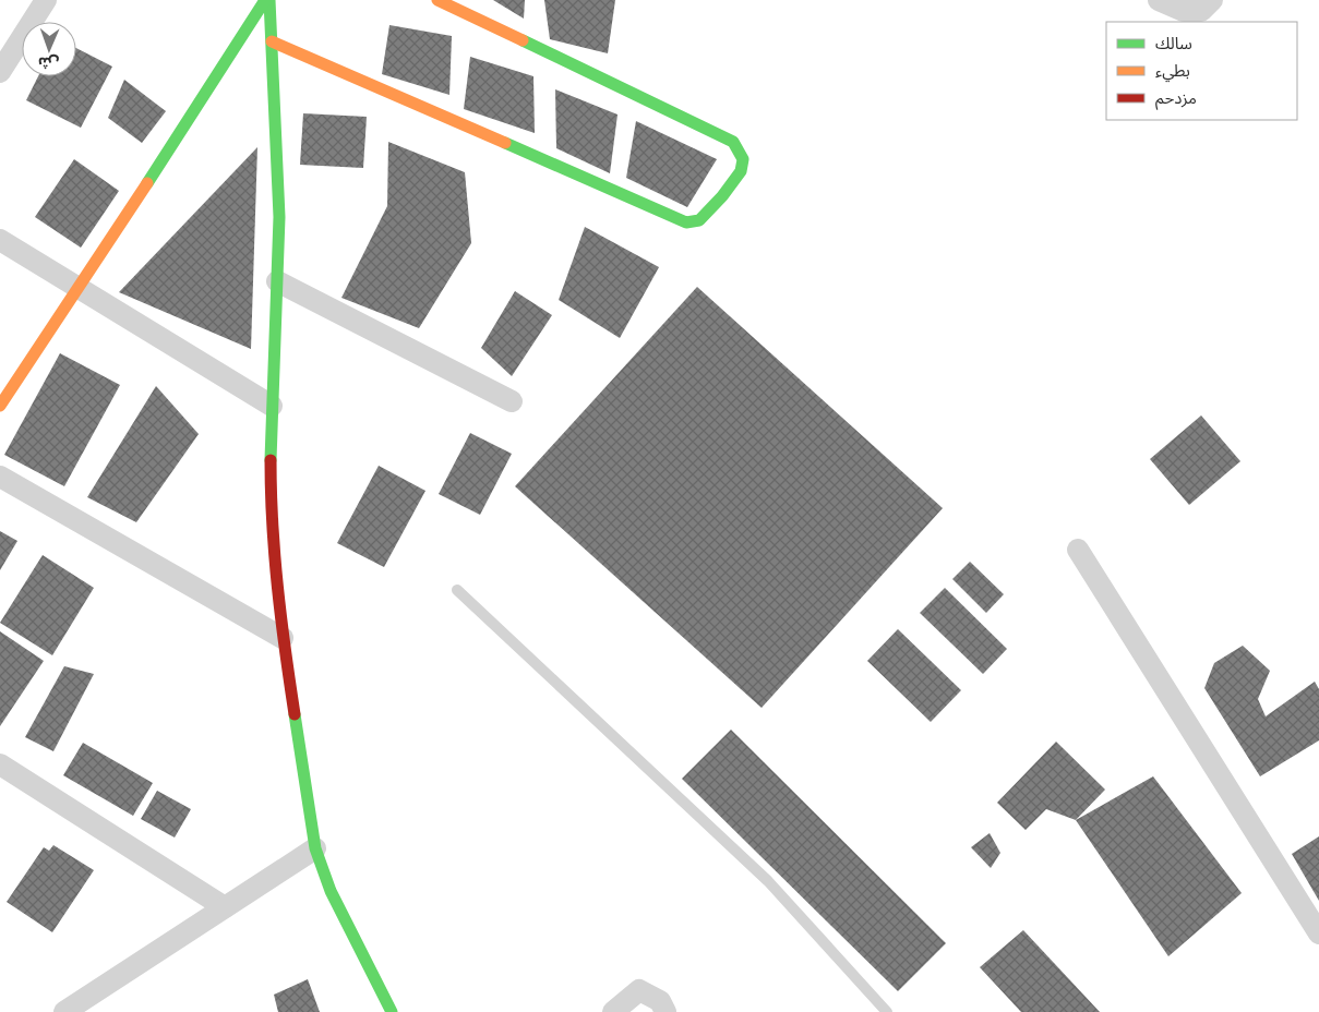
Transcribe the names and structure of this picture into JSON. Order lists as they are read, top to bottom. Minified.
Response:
{"legend":["سالك","بطيء","مزدحم"],"north":"bottom"}
